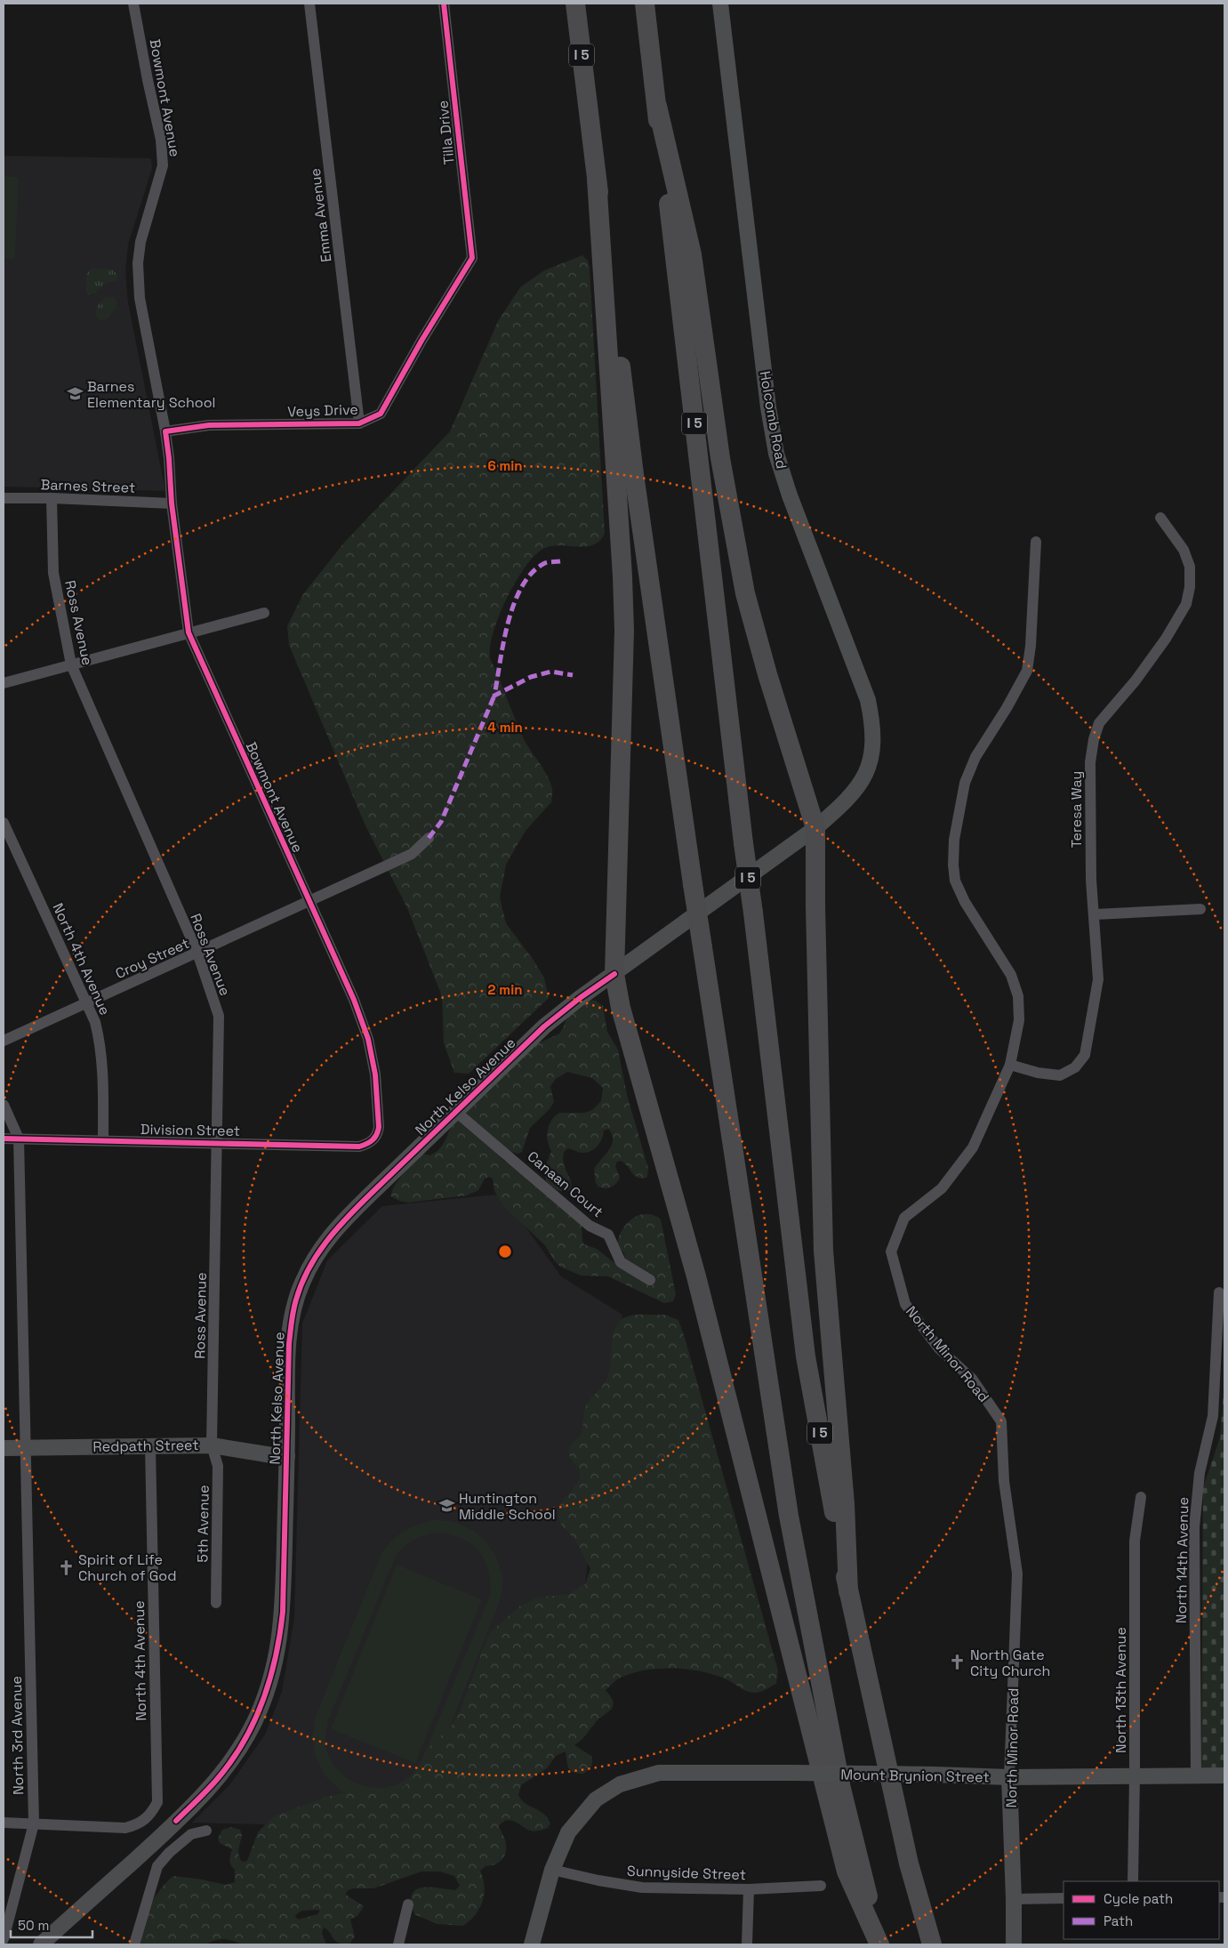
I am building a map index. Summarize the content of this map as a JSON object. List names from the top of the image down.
{
  "streets": {
    "highway": ["I 5"],
    "street": [
      "Bowmont Avenue",
      "Tilla Drive",
      "Emma Avenue",
      "Veys Drive",
      "Holcomb Road",
      "Barnes Street",
      "Ross Avenue",
      "Teresa Way",
      "Croy Street",
      "North 4th Avenue",
      "North Kelso Avenue",
      "Division Street",
      "Canaan Court",
      "North Minor Road",
      "Redpath Street",
      "5th Avenue",
      "North 14th Avenue",
      "North 13th Avenue",
      "North 3rd Avenue",
      "Mount Brynion Street",
      "Sunnyside Street"
    ]
  },
  "crossings": [
    ["Bowmont Avenue", "Veys Drive"],
    ["Bowmont Avenue", "Barnes Street"],
    ["Bowmont Avenue", "Croy Street"],
    ["Bowmont Avenue", "Division Street"],
    ["Tilla Drive", "Veys Drive"],
    ["Emma Avenue", "Veys Drive"],
    ["Holcomb Road", "North Kelso Avenue"],
    ["Barnes Street", "Ross Avenue"],
    ["Ross Avenue", "Croy Street"],
    ["Ross Avenue", "Division Street"],
    ["Ross Avenue", "Redpath Street"],
    ["Ross Avenue", "5th Avenue"],
    ["Teresa Way", "North Minor Road"],
    ["Croy Street", "North 4th Avenue"],
    ["North 4th Avenue", "Division Street"],
    ["North 4th Avenue", "Redpath Street"],
    ["North 4th Avenue", "North 3rd Avenue"],
    ["North Kelso Avenue", "Canaan Court"],
    ["North Kelso Avenue", "Redpath Street"],
    ["Division Street", "North 3rd Avenue"],
    ["North Minor Road", "Mount Brynion Street"],
    ["Redpath Street", "5th Avenue"],
    ["Redpath Street", "North 3rd Avenue"],
    ["North 14th Avenue", "Mount Brynion Street"],
    ["North 13th Avenue", "Mount Brynion Street"],
    ["Mount Brynion Street", "Sunnyside Street"]
  ],
  "places": {
    "school or university": ["Barnes Elementary School", "Huntington Middle School"],
    "church": ["Spirit of Life Church of God", "North Gate City Church"]
  },
  "legend": ["Cycle path", "Path"],
  "scale_bar": "50 m",
  "rings": ["6 min", "4 min", "2 min"]
}
